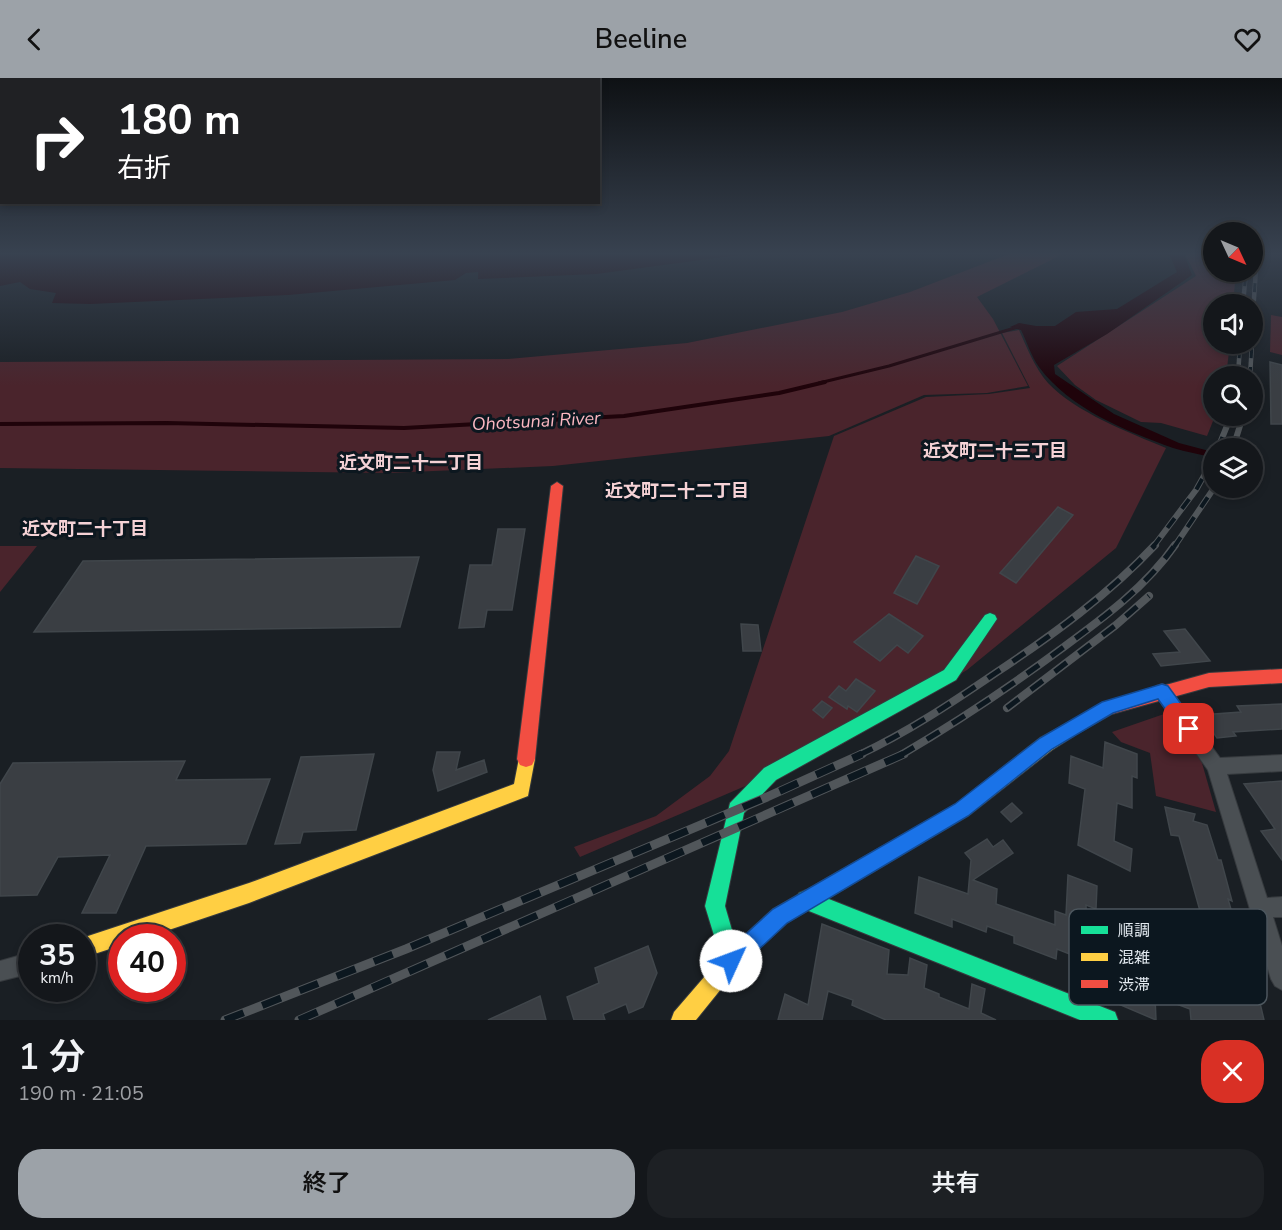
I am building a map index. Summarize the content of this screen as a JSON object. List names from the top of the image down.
{
  "districts": [
    "近文町二十三丁目",
    "近文町二十一丁目",
    "近文町二十二丁目",
    "近文町二十丁目"
  ],
  "water": ["Ohotsunai River"],
  "legend": ["順調", "混雑", "渋滞"],
  "north": "bottom right",
  "page": {
    "header": "Beeline",
    "turn": ["180 m", "右折"],
    "speed": "35 km/h",
    "limit": "40",
    "heading": ["1 分", "190 m · 21:05"],
    "buttons": ["終了", "共有"]
  }
}
